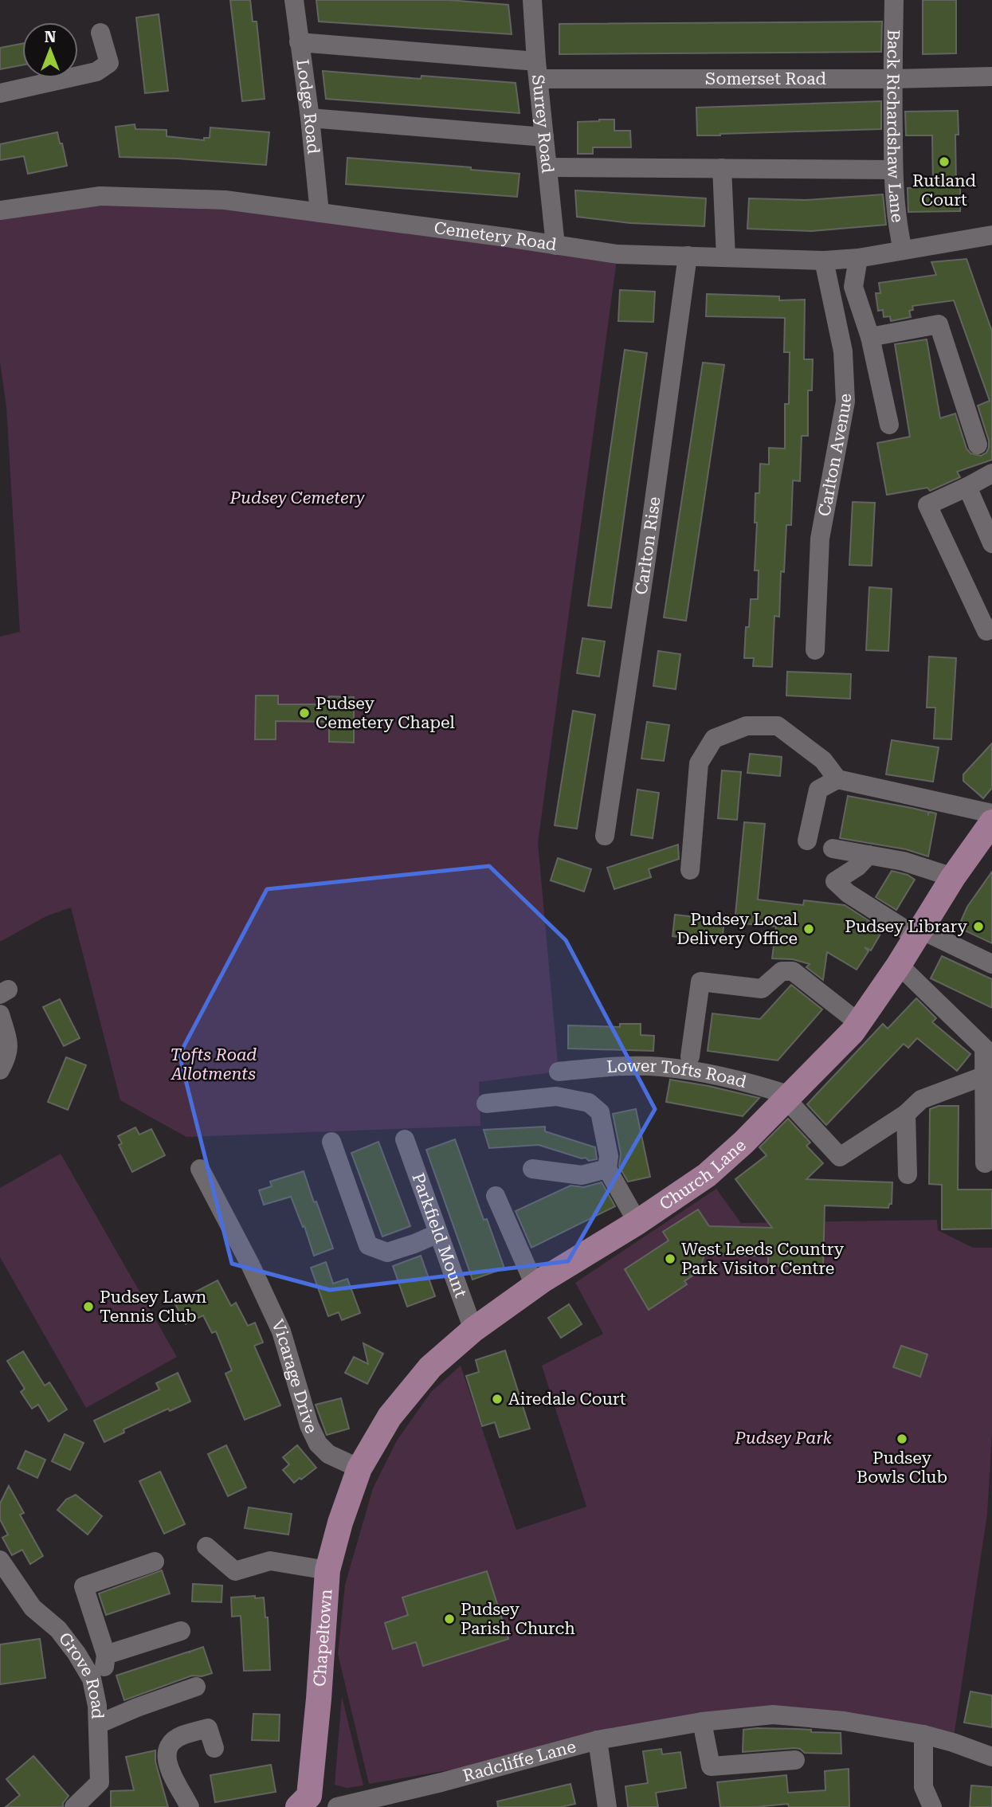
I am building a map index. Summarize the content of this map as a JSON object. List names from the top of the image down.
{
  "streets": {
    "main road": ["Church Lane", "Chapeltown"],
    "street": [
      "Somerset Road",
      "Lodge Road",
      "Surrey Road",
      "Back Richardshaw Lane",
      "Cemetery Road",
      "Carlton Avenue",
      "Carlton Rise",
      "Lower Tofts Road",
      "Parkfield Mount",
      "Vicarage Drive",
      "Grove Road",
      "Radcliffe Lane"
    ]
  },
  "crossings": [
    ["Somerset Road", "Lodge Road"],
    ["Somerset Road", "Surrey Road"],
    ["Somerset Road", "Back Richardshaw Lane"],
    ["Lodge Road", "Cemetery Road"],
    ["Surrey Road", "Cemetery Road"],
    ["Back Richardshaw Lane", "Cemetery Road"],
    ["Cemetery Road", "Carlton Avenue"],
    ["Cemetery Road", "Carlton Rise"],
    ["Lower Tofts Road", "Church Lane"],
    ["Church Lane", "Parkfield Mount"],
    ["Church Lane", "Vicarage Drive"],
    ["Church Lane", "Chapeltown"],
    ["Vicarage Drive", "Chapeltown"],
    ["Chapeltown", "Radcliffe Lane"]
  ],
  "parks": ["Pudsey Cemetery", "Tofts Road Allotments", "Pudsey Park"],
  "places": [
    "Rutland Court",
    "Pudsey Cemetery Chapel",
    "Pudsey Library",
    "Pudsey Local Delivery Office",
    "West Leeds Country Park Visitor Centre",
    "Pudsey Lawn Tennis Club",
    "Airedale Court",
    "Pudsey Bowls Club",
    "Pudsey Parish Church"
  ],
  "north": "top"
}
